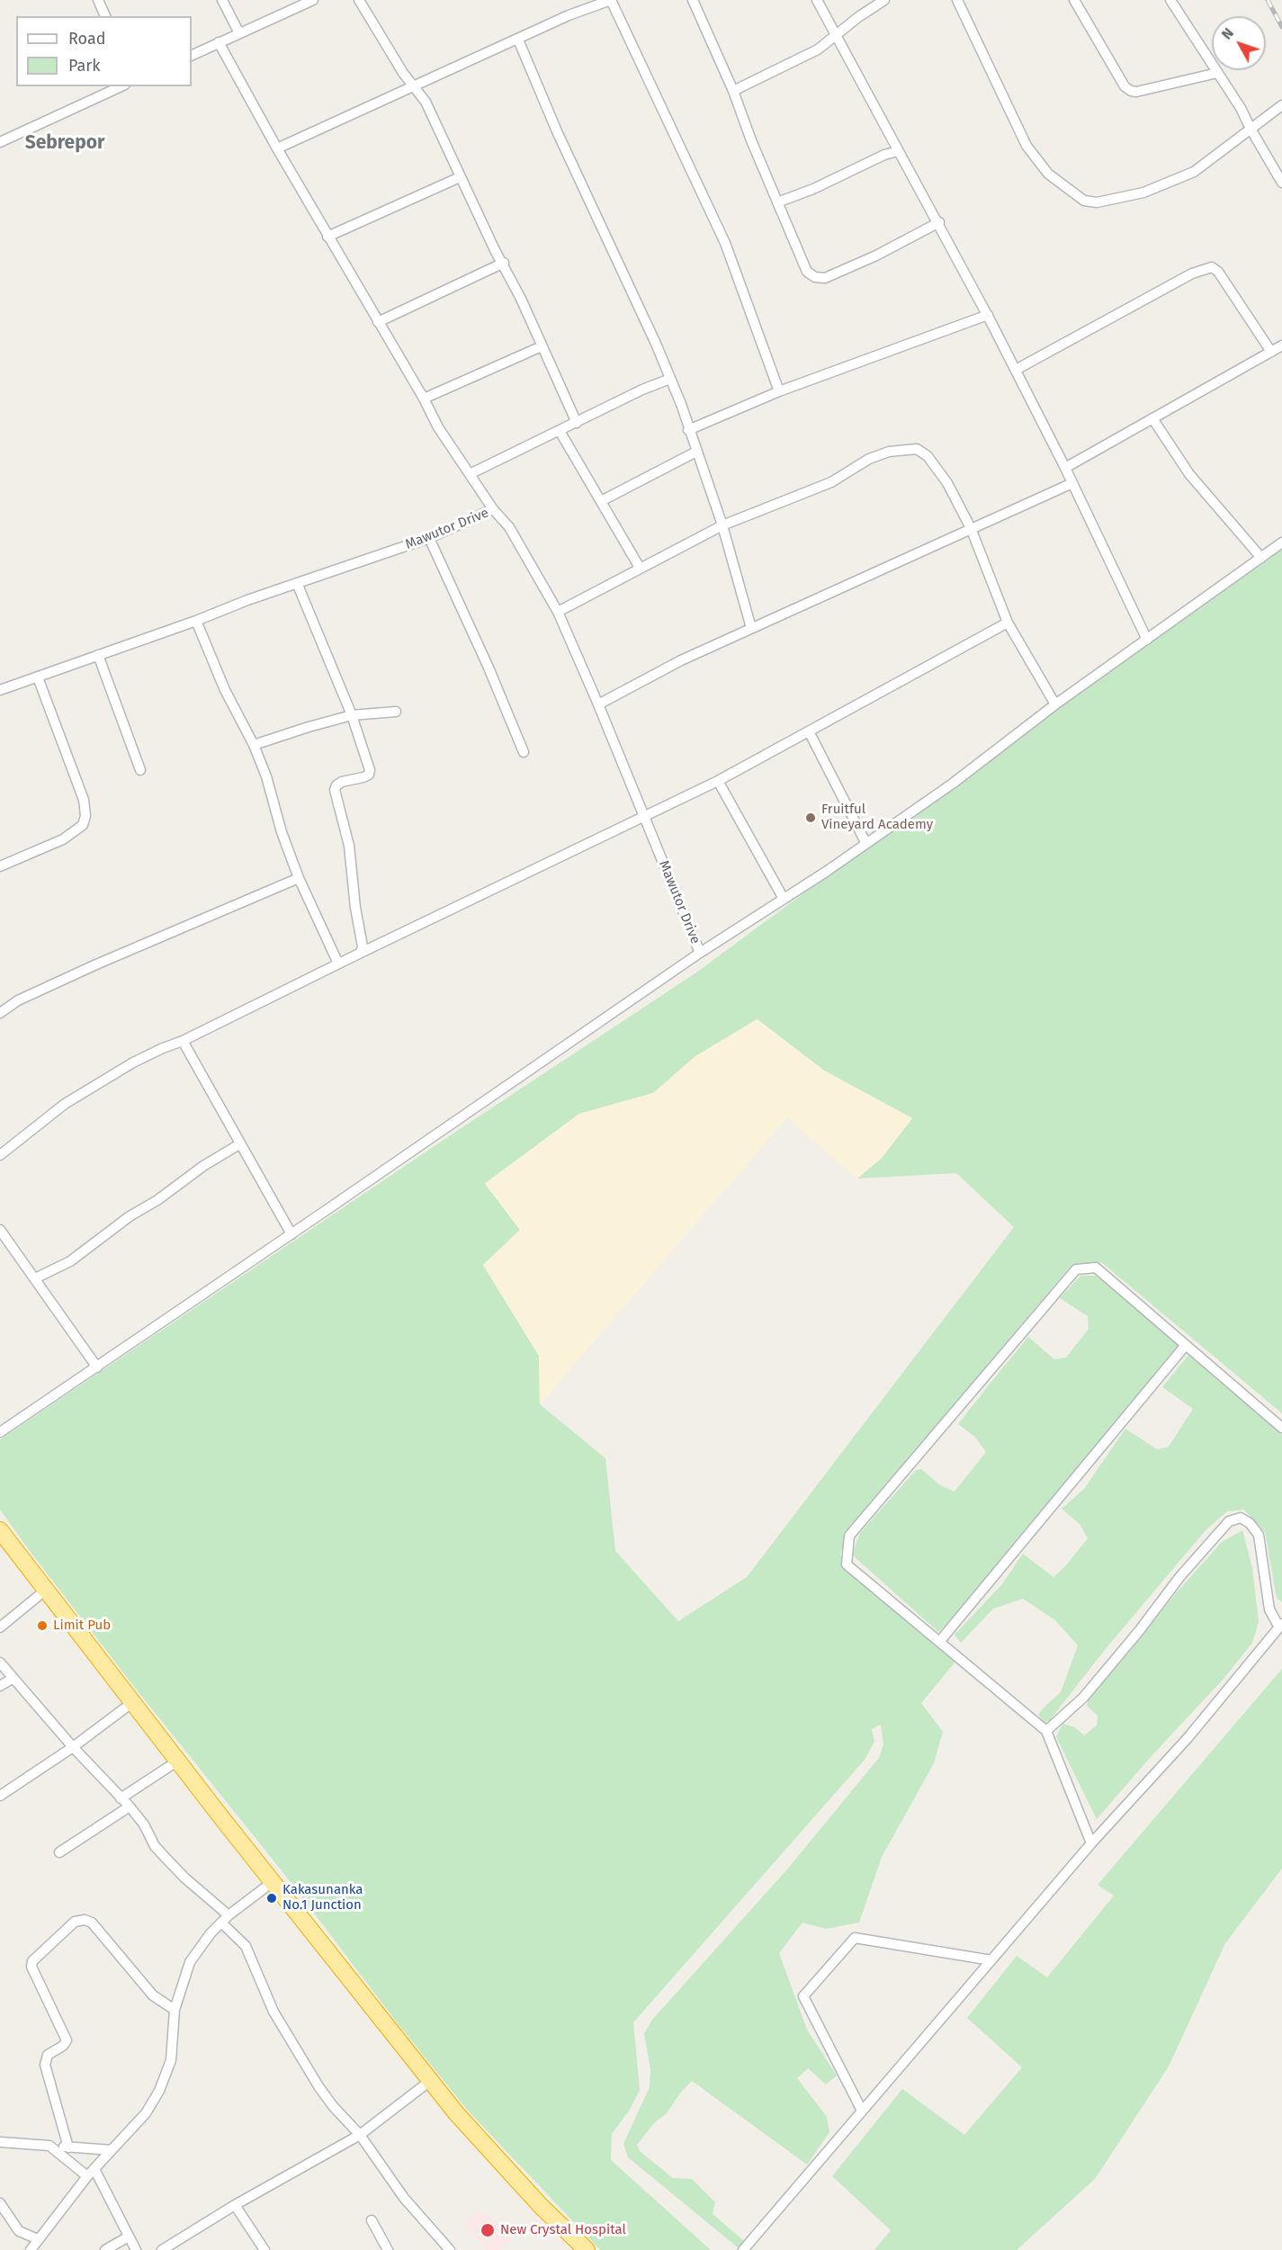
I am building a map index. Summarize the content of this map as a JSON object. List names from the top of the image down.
{
  "streets": {
    "street": ["Mawutor Drive"]
  },
  "districts": ["Sebrepor"],
  "places": [
    "Fruitful Vineyard Academy",
    "Limit Pub",
    "Kakasunanka No.1 Junction",
    "New Crystal Hospital"
  ],
  "legend": ["Road", "Park"],
  "north": "top left"
}
